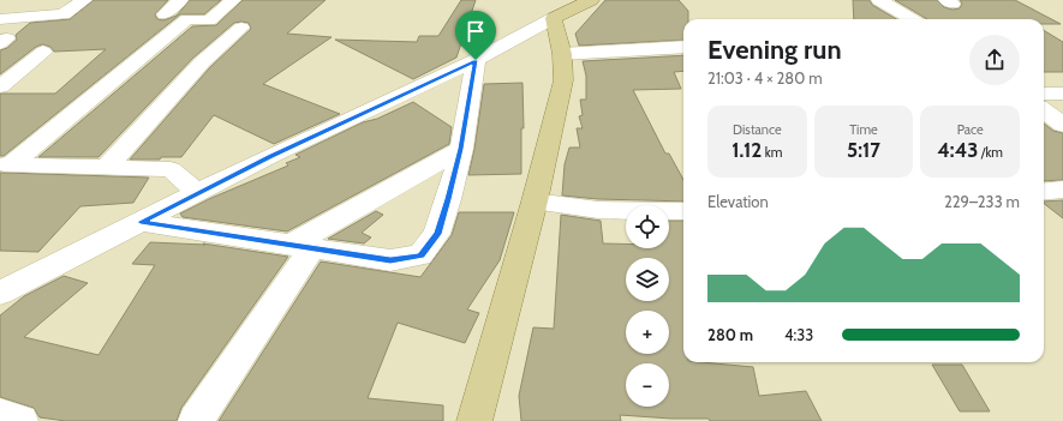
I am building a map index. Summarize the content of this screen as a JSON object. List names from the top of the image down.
{
  "page": {
    "heading": ["Evening run", "21:03 · 4 × 280 m"],
    "stats": [
      ["Distance", "1.12 km"],
      ["Time", "5:17"],
      ["Pace", "4:43 /km"]
    ],
    "chart": ["Elevation", "229–233 m"],
    "map_buttons": ["+", "−"],
    "list": [
      {
        "name": "280 m",
        "note": "4:33"
      }
    ]
  }
}
